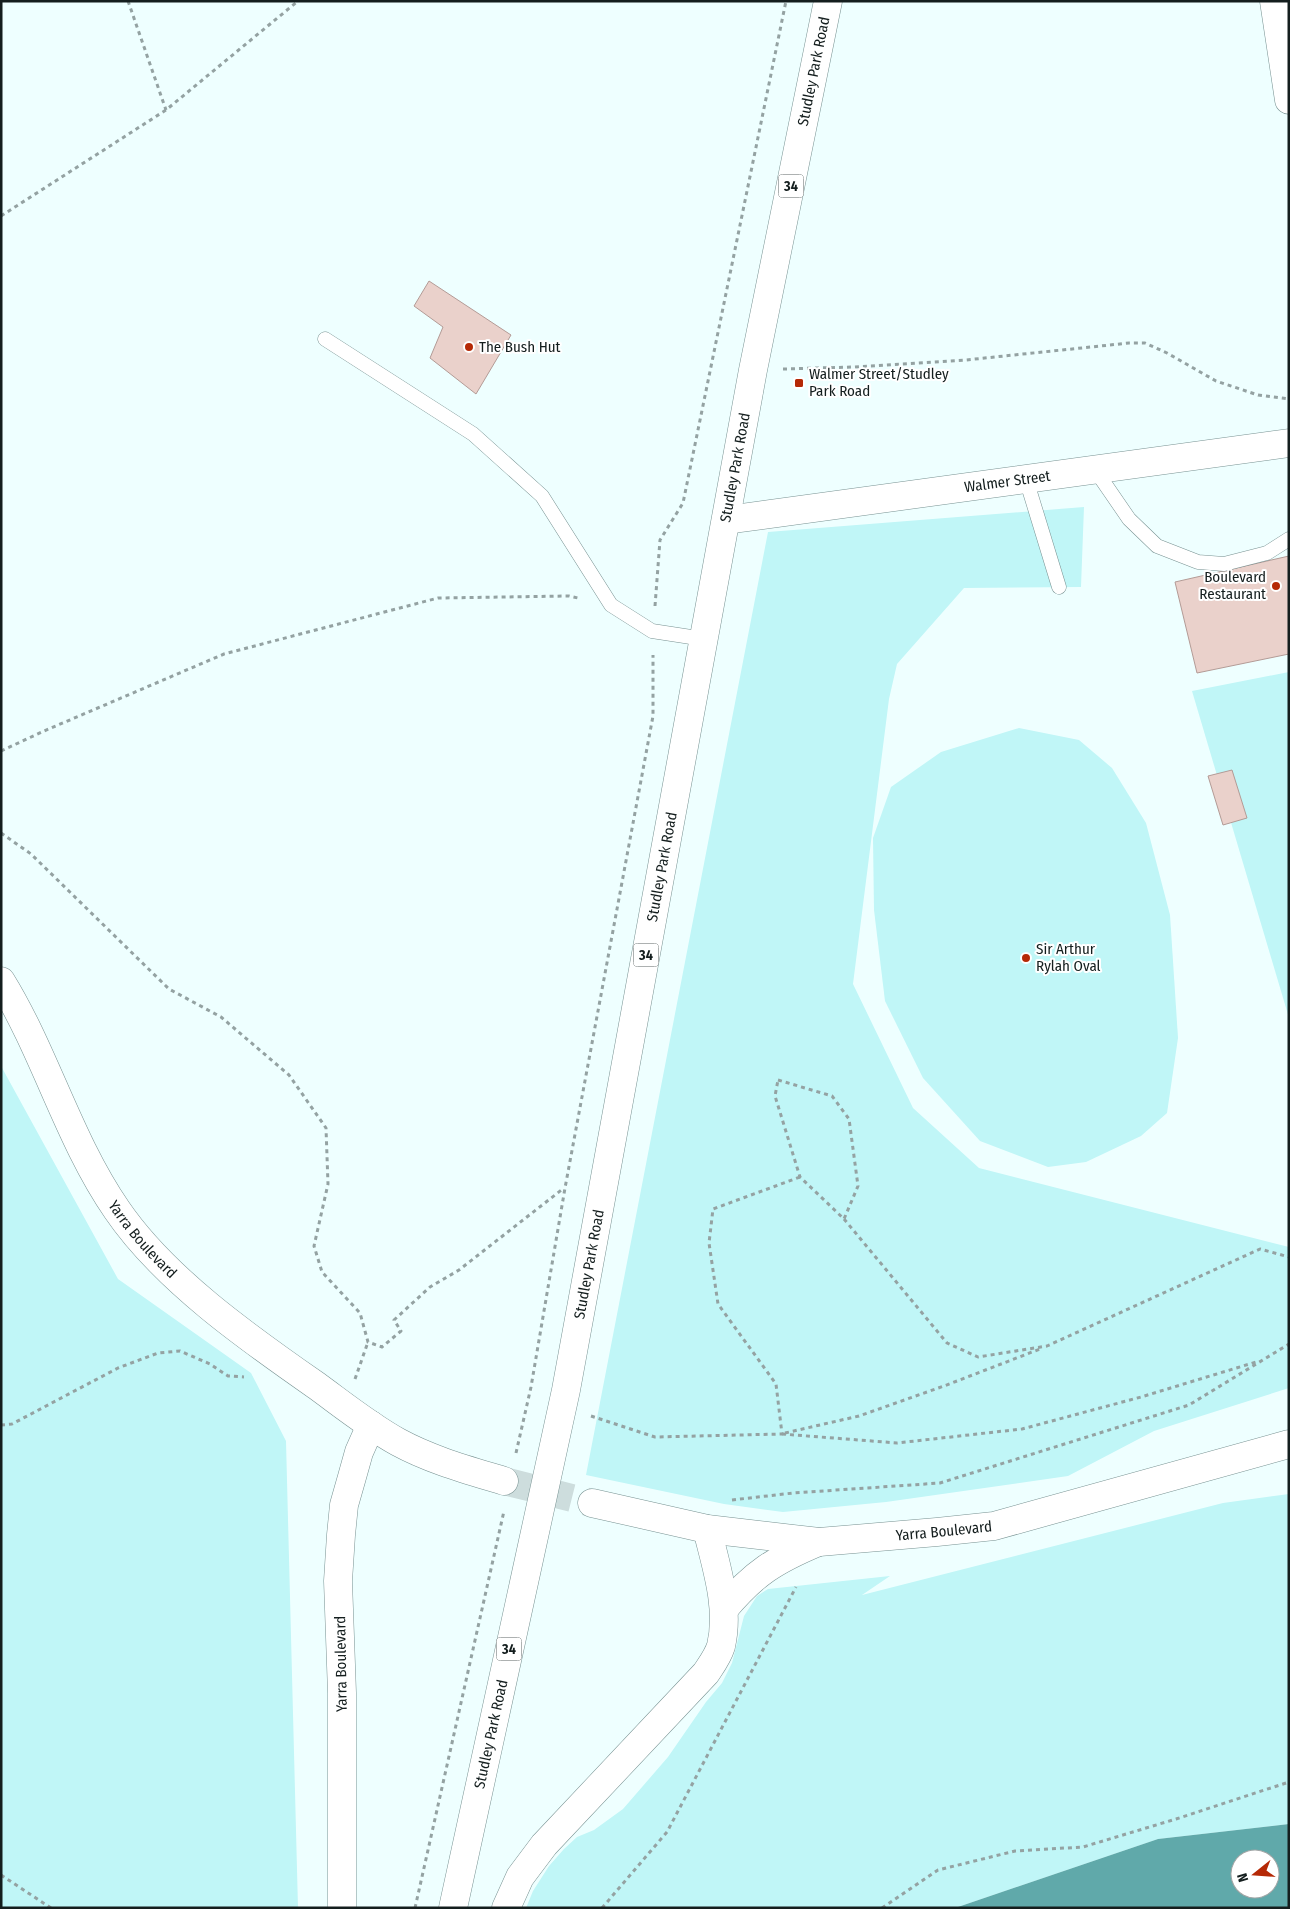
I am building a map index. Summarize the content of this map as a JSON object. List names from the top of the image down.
{
  "streets": {
    "main road": [
      "Studley Park Road",
      "34",
      "Walmer Street",
      "Yarra Boulevard"
    ]
  },
  "crossings": [
    ["Studley Park Road", "Walmer Street"]
  ],
  "places": {
    "other": ["The Bush Hut", "Boulevard Restaurant", "Sir Arthur Rylah Oval"],
    "transit": ["Walmer Street/Studley Park Road"]
  },
  "north": "left"
}
